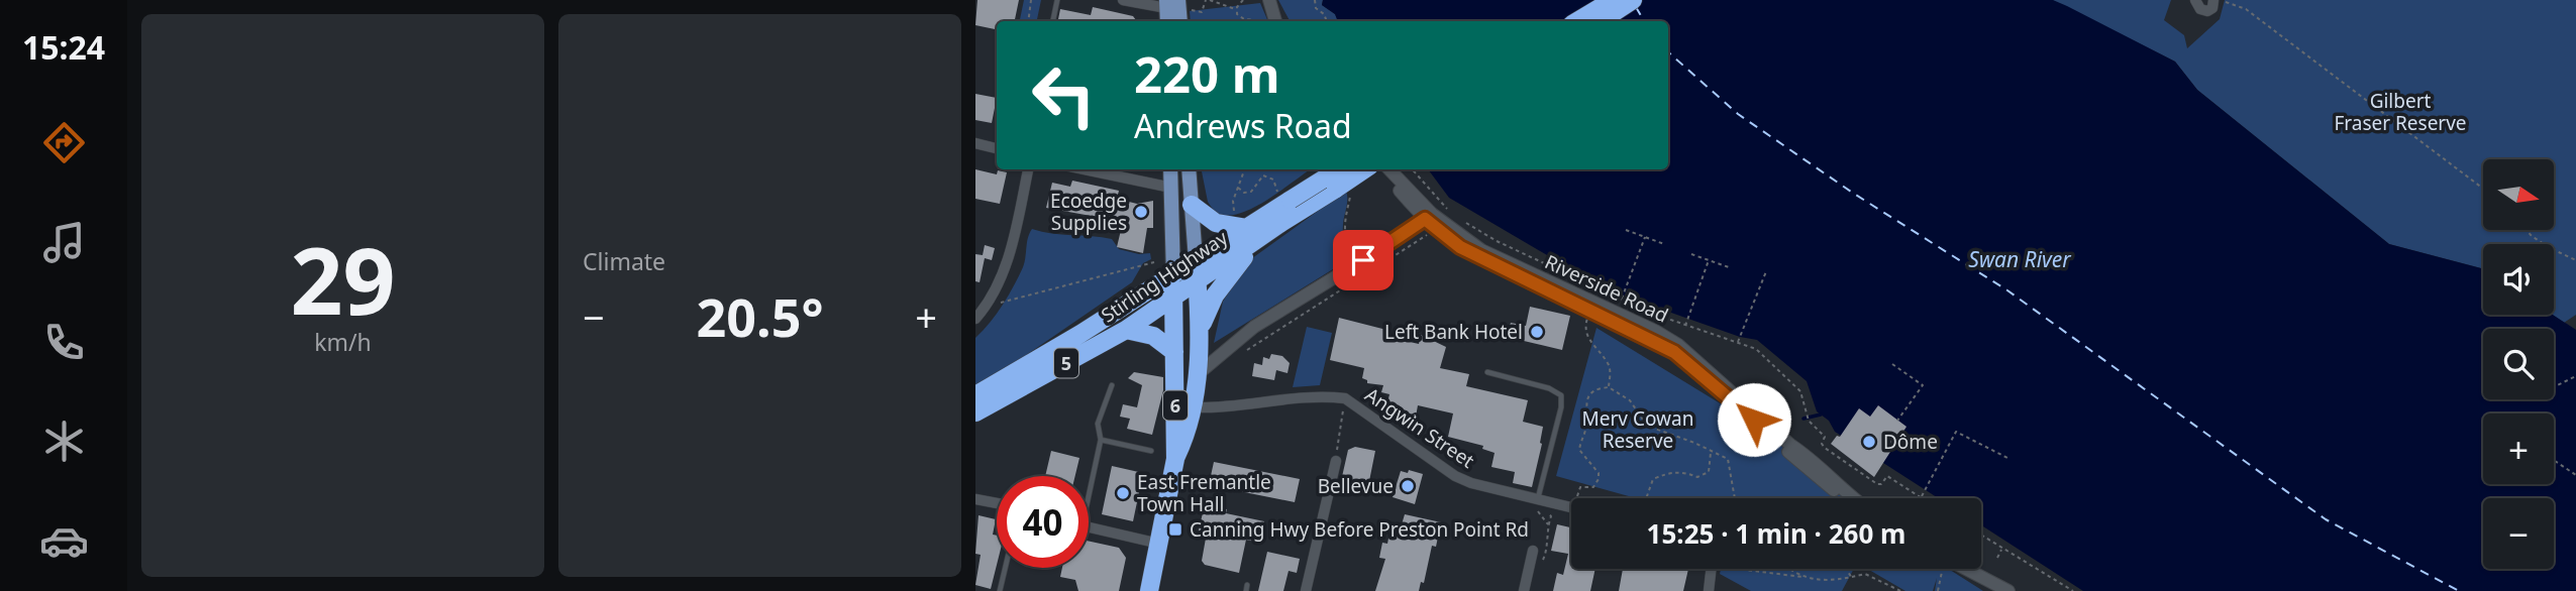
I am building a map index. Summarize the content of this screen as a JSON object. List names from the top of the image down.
{
  "streets": {
    "highway": ["Stirling Highway", "5", "6"],
    "street": ["Riverside Road", "Angwin Street"]
  },
  "crossings": [
    ["Stirling Highway", "6"],
    ["6", "Angwin Street"]
  ],
  "water": ["Swan River"],
  "parks": ["Gilbert Fraser Reserve", "Merv Cowan Reserve"],
  "places": {
    "other": [
      "Ecoedge Supplies",
      "Left Bank Hotel",
      "Dôme",
      "Bellevue",
      "East Fremantle Town Hall"
    ],
    "transit": ["Canning Hwy Before Preston Point Rd"]
  },
  "north": "right",
  "page": {
    "tabs": "15:24",
    "tile": [
      ["29", "km/h"],
      "Climate"
    ],
    "turn": ["220 m", "Andrews Road"],
    "map_buttons": ["+", "−"],
    "heat": ["−", "20.5°", "+"],
    "limit": "40",
    "trip": "15:25 · 1 min · 260 m"
  }
}
